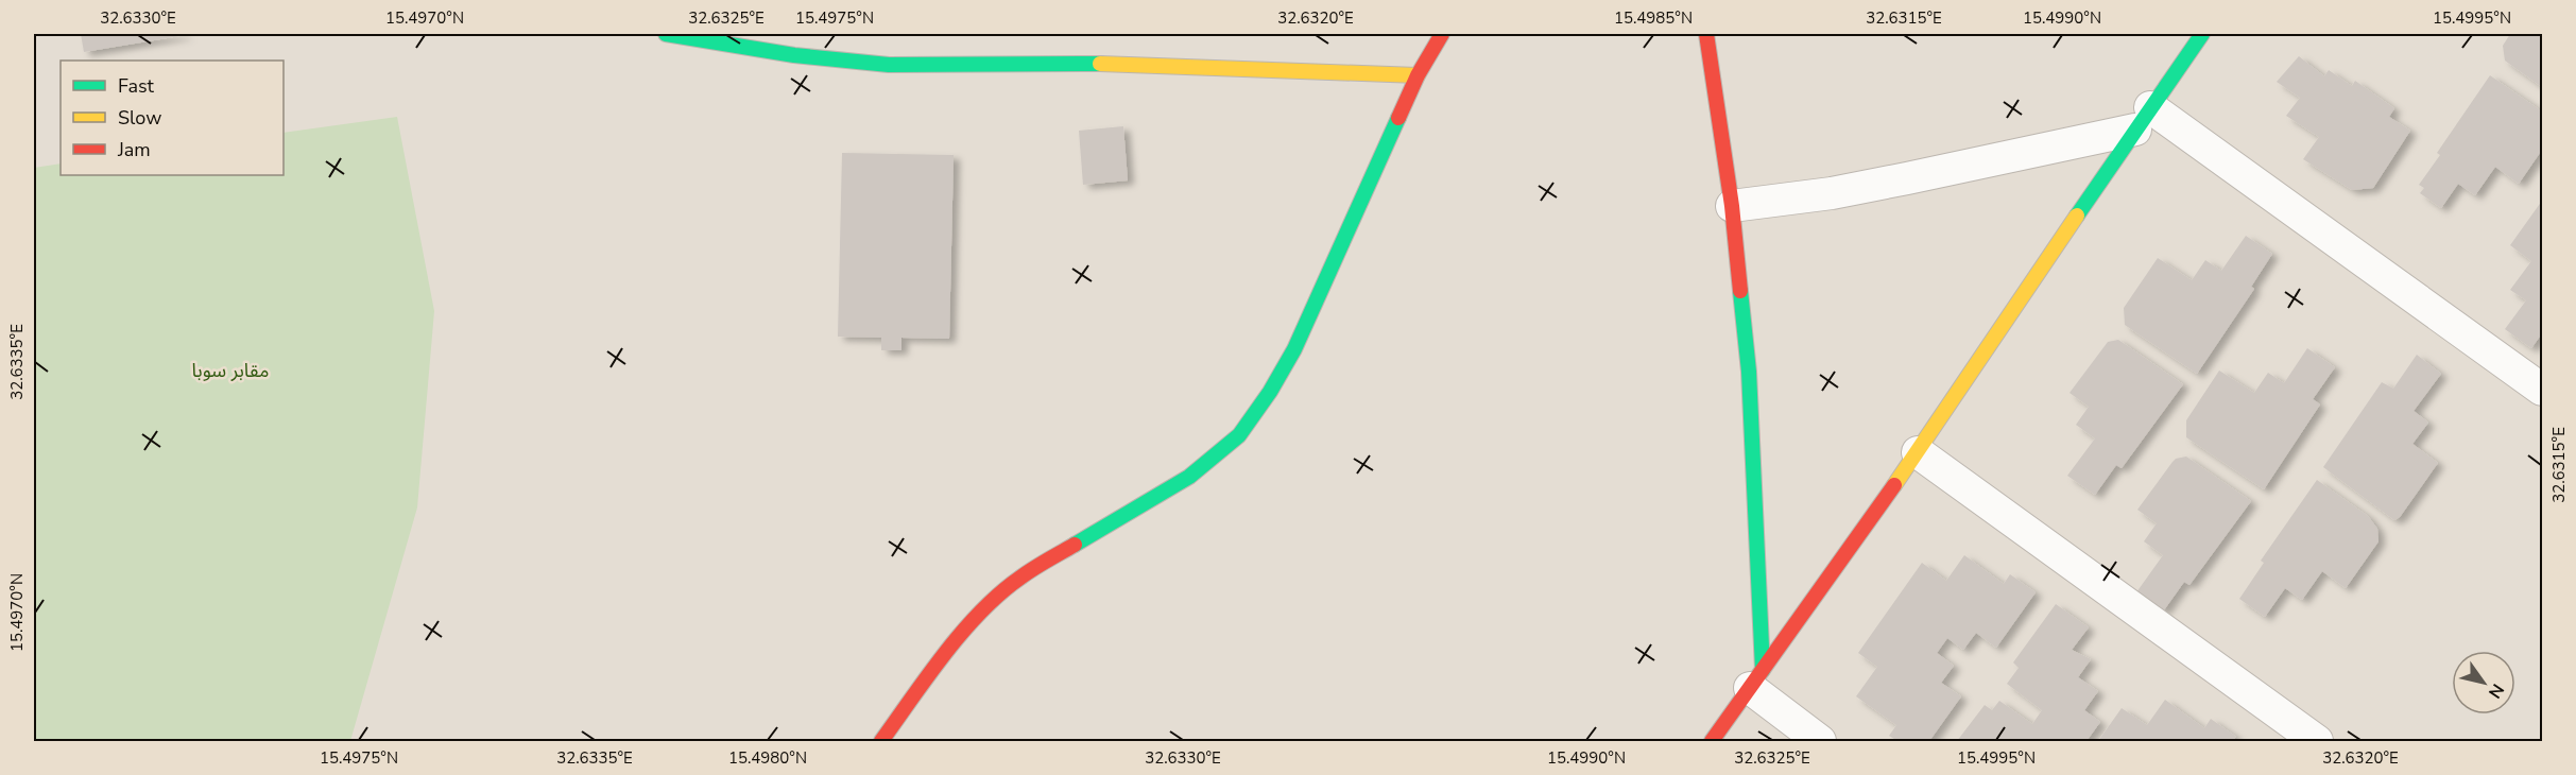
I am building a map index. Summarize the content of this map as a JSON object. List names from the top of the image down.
{
  "parks": ["مقابر سوبا"],
  "legend": ["Fast", "Slow", "Jam"],
  "north": "bottom right",
  "coordinates": [
    "32.6330°E",
    "15.4970°N",
    "32.6325°E",
    "15.4975°N",
    "32.6320°E",
    "15.4985°N",
    "32.6315°E",
    "15.4990°N",
    "15.4995°N",
    "32.6335°E",
    "15.4980°N"
  ]
}
